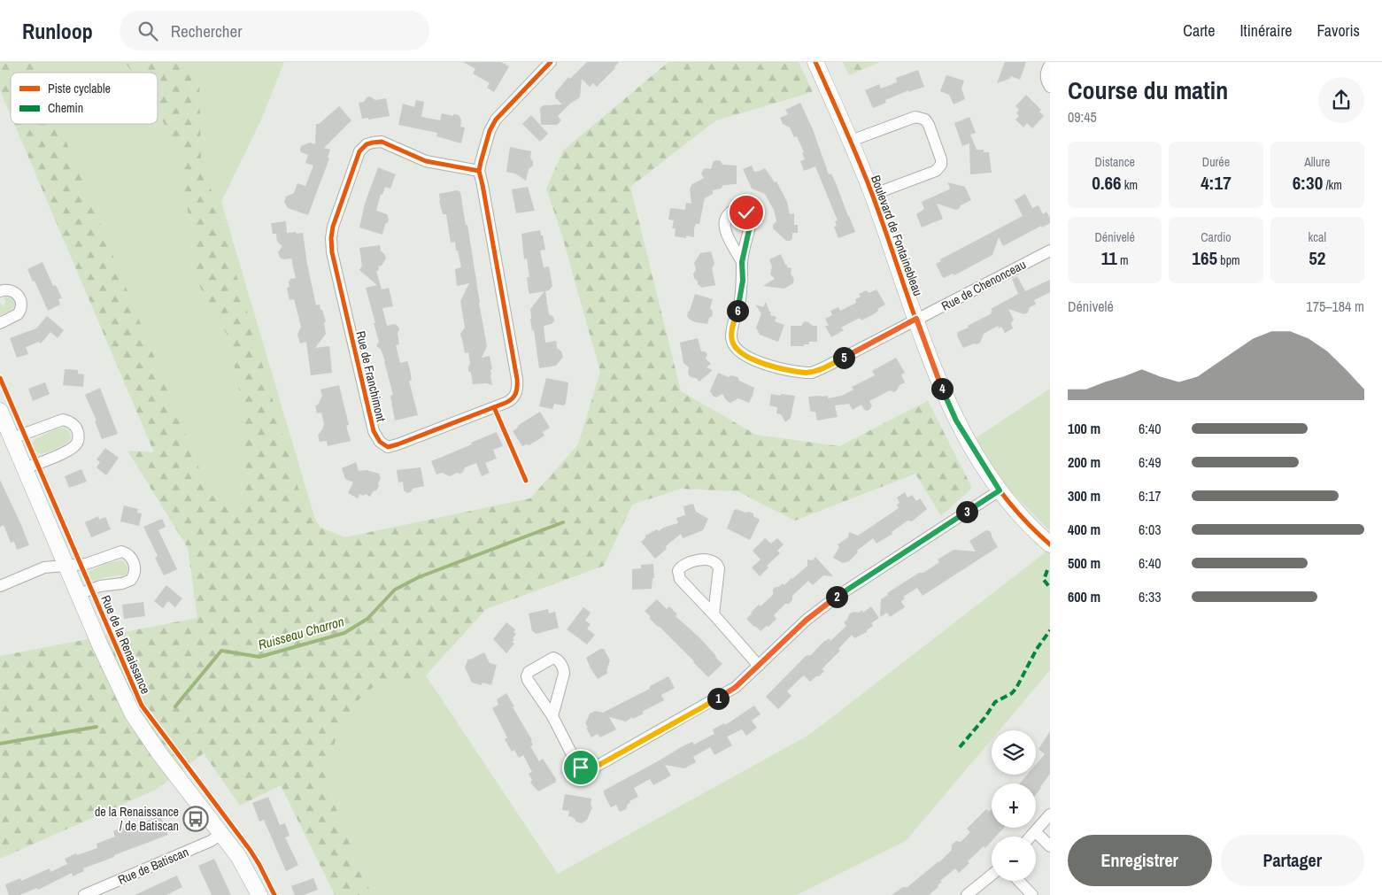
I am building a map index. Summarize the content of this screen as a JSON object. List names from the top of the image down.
{
  "streets": {
    "street": [
      "Boulevard de Fontainebleau",
      "Rue de Chenonceau",
      "Rue de Franchimont",
      "Rue de la Renaissance",
      "Rue de Batiscan"
    ]
  },
  "crossings": [
    ["Boulevard de Fontainebleau", "Rue de Chenonceau"],
    ["Rue de la Renaissance", "Rue de Batiscan"]
  ],
  "water": ["Ruisseau Charron"],
  "places": {
    "bus stop": ["de la Renaissance / de Batiscan"]
  },
  "legend": ["Piste cyclable", "Chemin"],
  "page": {
    "header": "Runloop",
    "search": "Rechercher",
    "nav": ["Carte", "Itinéraire", "Favoris"],
    "heading": ["Course du matin", "09:45"],
    "stats": [
      ["Distance", "0.66 km"],
      ["Durée", "4:17"],
      ["Allure", "6:30 /km"],
      ["Dénivelé", "11 m"],
      ["Cardio", "165 bpm"],
      ["kcal", "52"]
    ],
    "chart": ["Dénivelé", "175–184 m"],
    "pins": [
      "6",
      "5",
      "4",
      "3",
      "2",
      "1"
    ],
    "list": [
      {
        "name": "100 m",
        "note": "6:40"
      },
      {
        "name": "200 m",
        "note": "6:49"
      },
      {
        "name": "300 m",
        "note": "6:17"
      },
      {
        "name": "400 m",
        "note": "6:03"
      },
      {
        "name": "500 m",
        "note": "6:40"
      },
      {
        "name": "600 m",
        "note": "6:33"
      }
    ],
    "map_buttons": ["+", "−"],
    "buttons": ["Enregistrer", "Partager"]
  }
}
